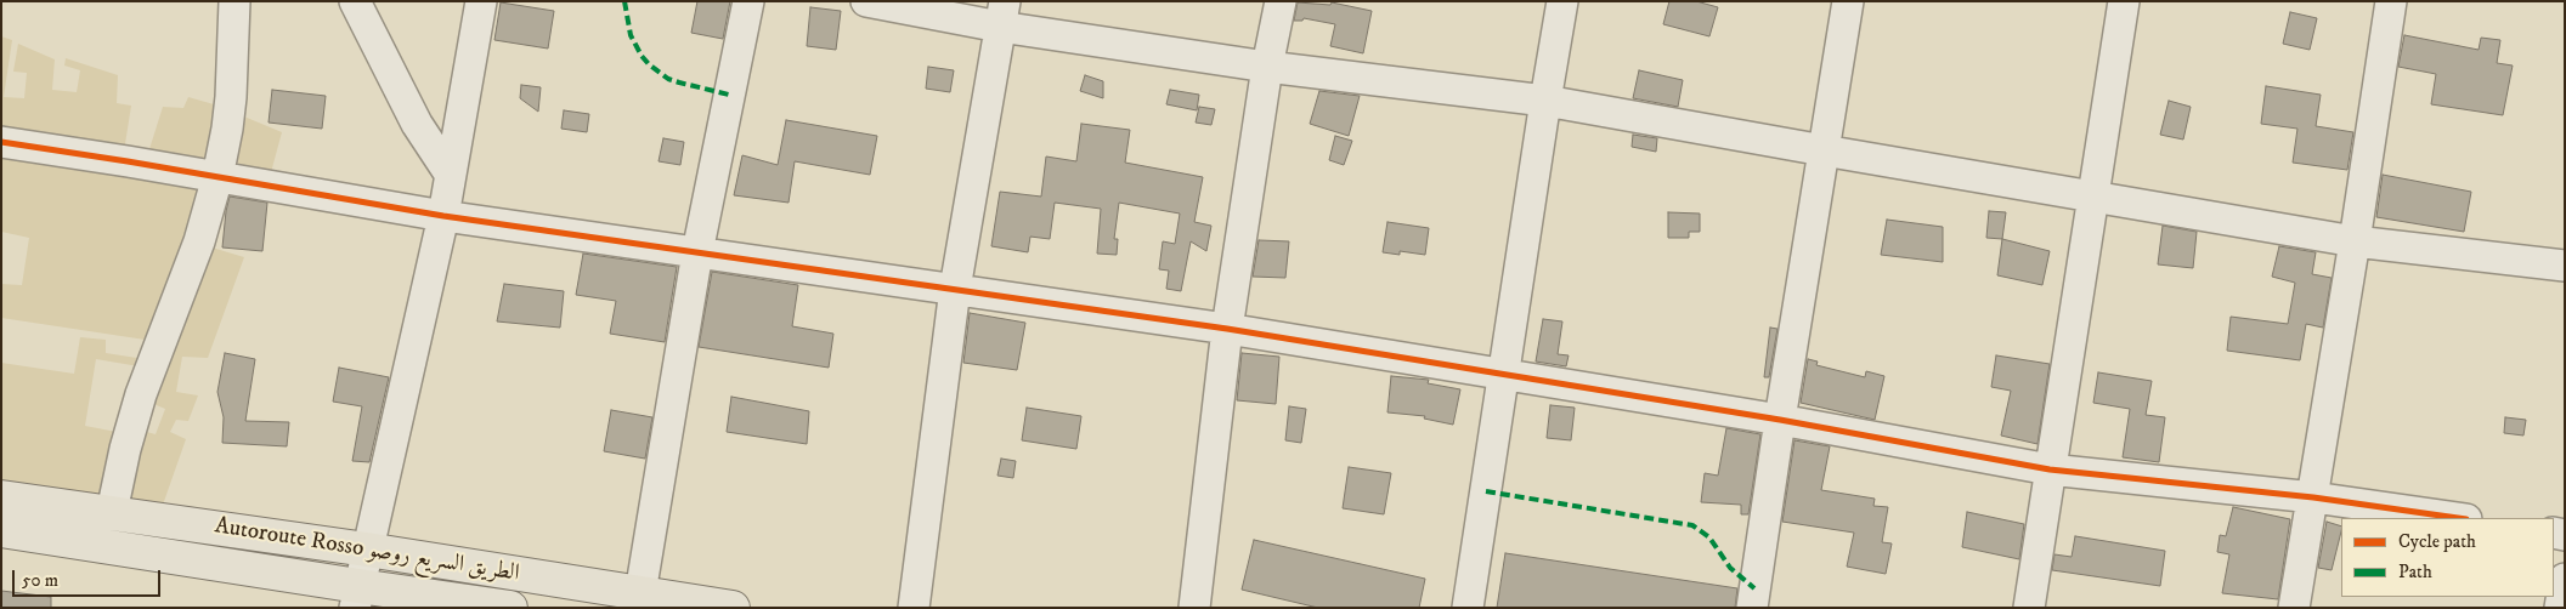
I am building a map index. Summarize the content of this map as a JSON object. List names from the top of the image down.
{
  "streets": {
    "highway": ["Autoroute Rosso الطريق السريع روصو"]
  },
  "legend": ["Cycle path", "Path"],
  "scale_bar": "50 m"
}
